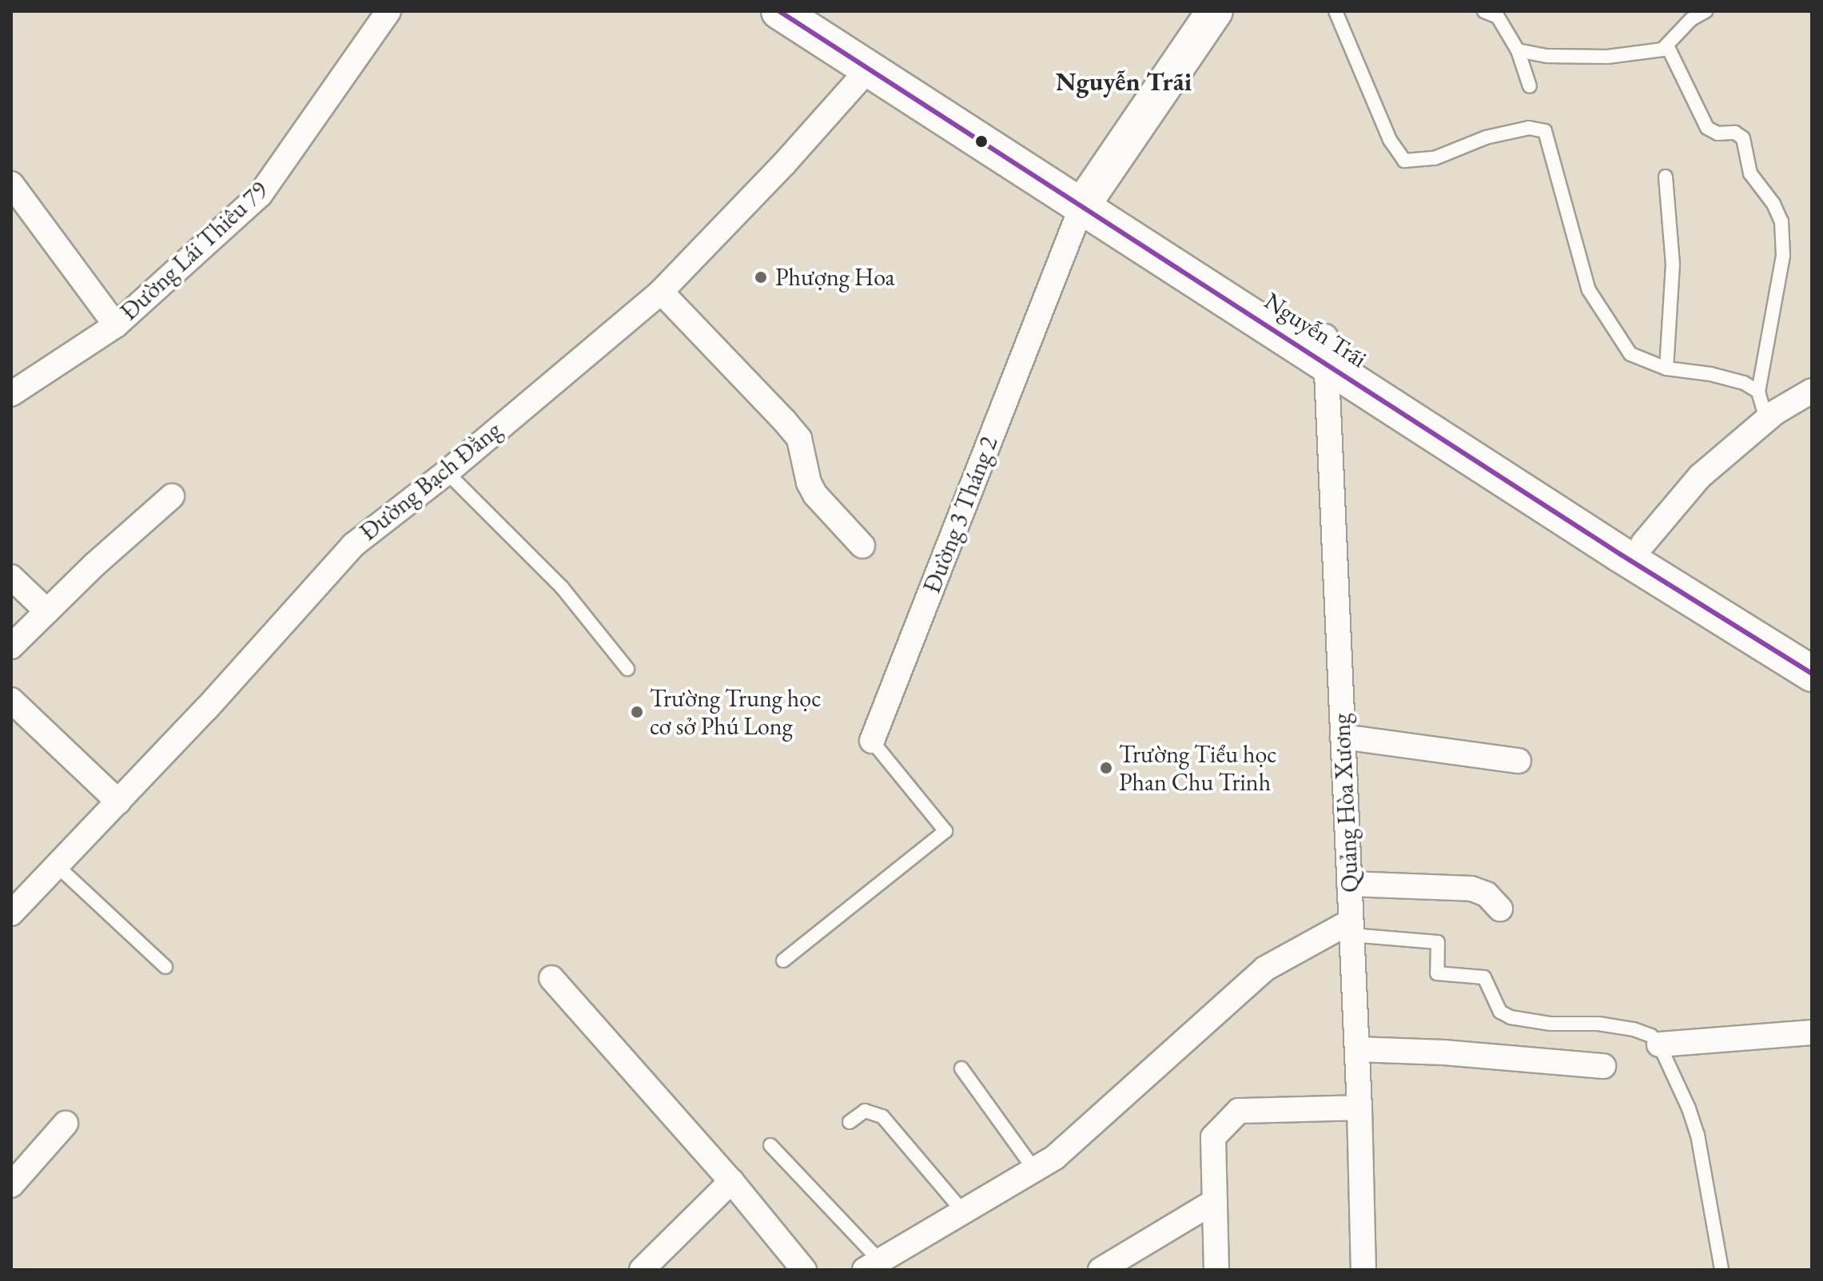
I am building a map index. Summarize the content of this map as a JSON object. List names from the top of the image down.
{
  "streets": {
    "main road": ["Nguyễn Trãi", "Đường 3 Tháng 2"],
    "street": ["Đường Lái Thiêu 79", "Đường Bạch Đằng", "Quảng Hòa Xương"]
  },
  "crossings": [
    ["Nguyễn Trãi", "Đường Bạch Đằng"],
    ["Nguyễn Trãi", "Đường 3 Tháng 2"],
    ["Nguyễn Trãi", "Quảng Hòa Xương"]
  ],
  "districts": ["Nguyễn Trãi"],
  "places": ["Phượng Hoa", "Trường Trung học cơ sở Phú Long", "Trường Tiểu học Phan Chu Trinh"]
}
